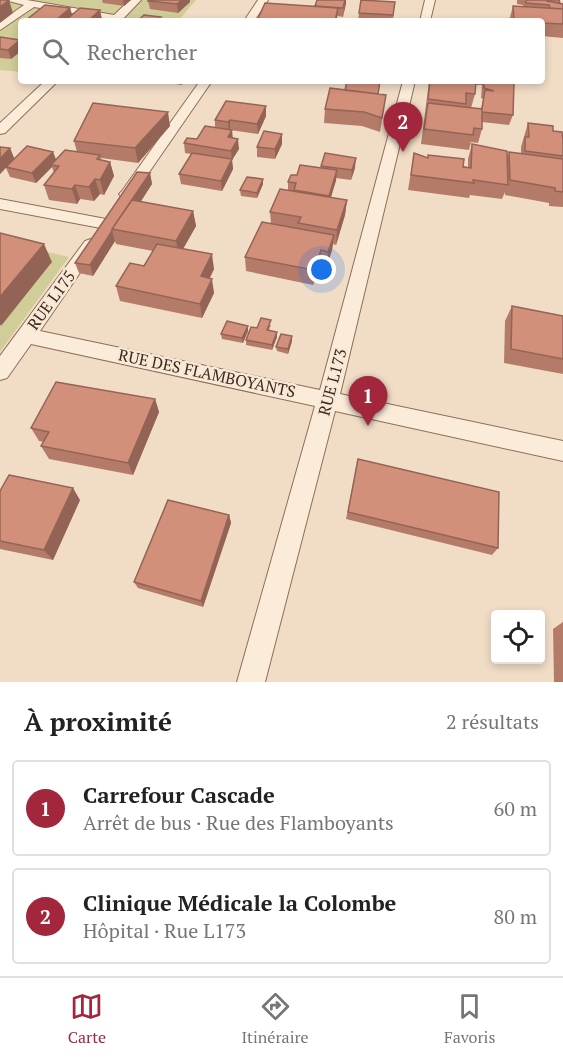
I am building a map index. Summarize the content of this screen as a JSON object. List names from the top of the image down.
{
  "streets": {
    "street": ["RUE L175", "RUE DES FLAMBOYANTS", "RUE L173"]
  },
  "crossings": [
    ["RUE L175", "RUE DES FLAMBOYANTS"],
    ["RUE DES FLAMBOYANTS", "RUE L173"]
  ],
  "page": {
    "search": "Rechercher",
    "pins": ["2", "1"],
    "heading": ["À proximité", "2 résultats"],
    "list": [
      {
        "mark": "1",
        "name": "Carrefour Cascade",
        "note": "Arrêt de bus · Rue des Flamboyants",
        "value": "60 m"
      },
      {
        "mark": "2",
        "name": "Clinique Médicale la Colombe",
        "note": "Hôpital · Rue L173",
        "value": "80 m"
      }
    ],
    "nav": ["Carte", "Itinéraire", "Favoris"]
  }
}
